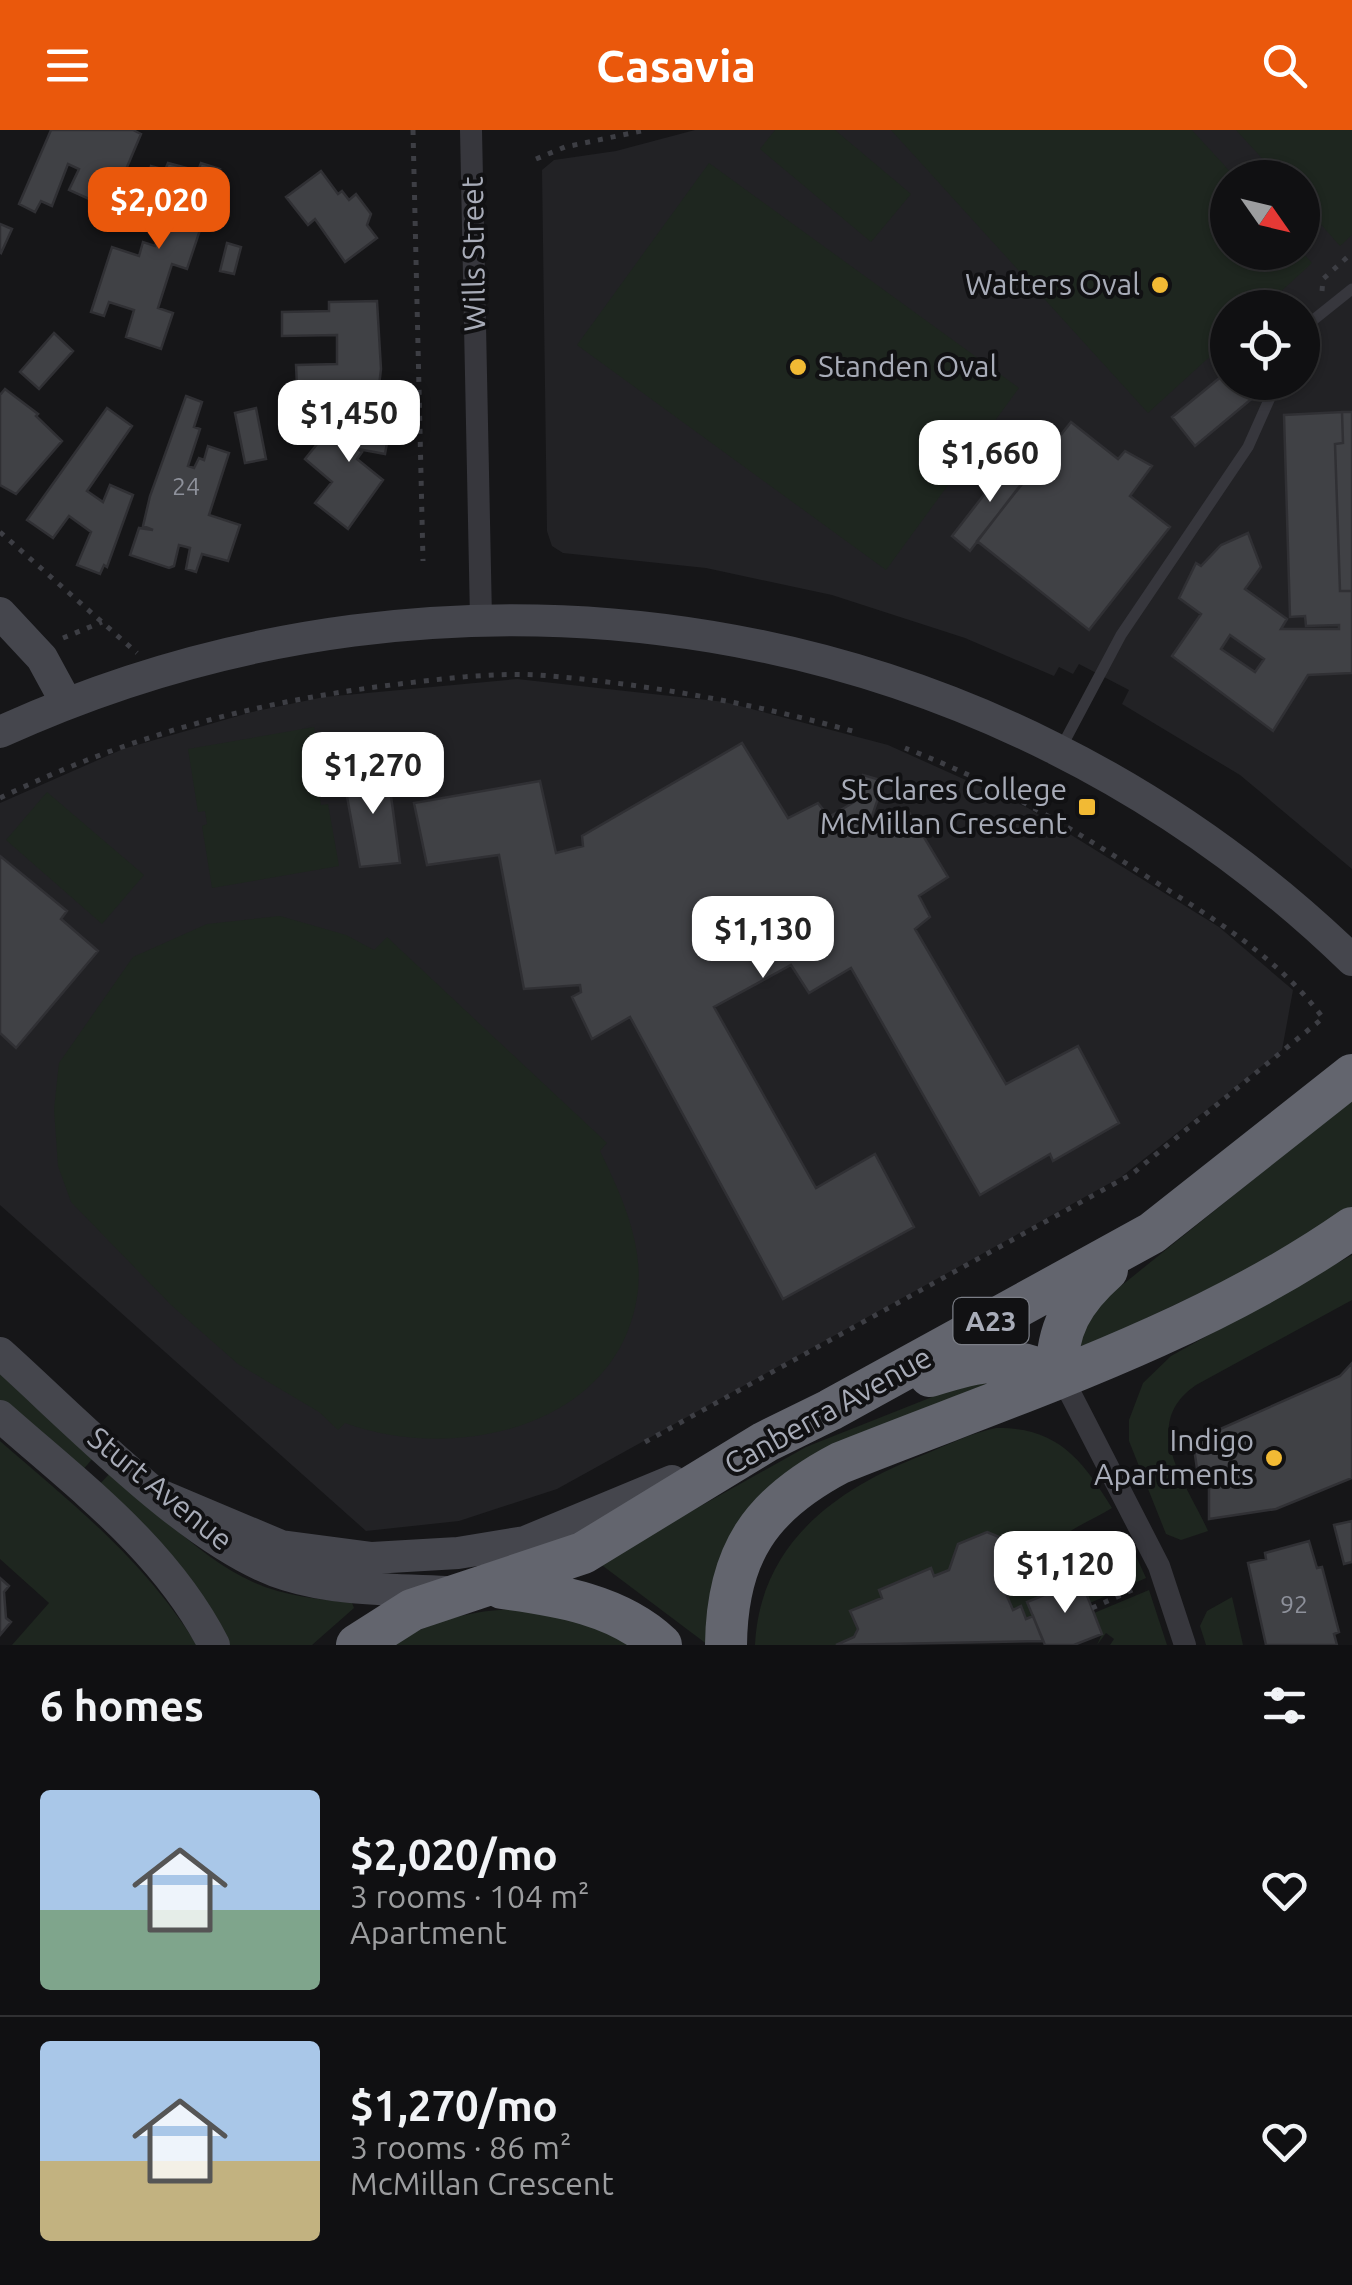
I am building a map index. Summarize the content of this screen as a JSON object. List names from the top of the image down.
{
  "streets": {
    "highway": ["A23", "Canberra Avenue"],
    "street": ["Wills Street", "Sturt Avenue"]
  },
  "crossings": [
    ["Canberra Avenue", "Sturt Avenue"]
  ],
  "places": {
    "other": ["Watters Oval", "Standen Oval", "Indigo Apartments"],
    "transit": ["St Clares College McMillan Crescent"]
  },
  "house_numbers": ["24", "92"],
  "north": "bottom right",
  "page": {
    "header": "Casavia",
    "price": [
      "$2,020",
      "$1,450",
      "$1,660",
      "$1,270",
      "$1,130",
      "$1,120"
    ],
    "heading": "6 homes",
    "list": [
      {
        "name": "$2,020/mo",
        "note": "3 rooms · 104 m² · Apartment"
      },
      {
        "name": "$1,270/mo",
        "note": "3 rooms · 86 m² · McMillan Crescent"
      }
    ]
  }
}
